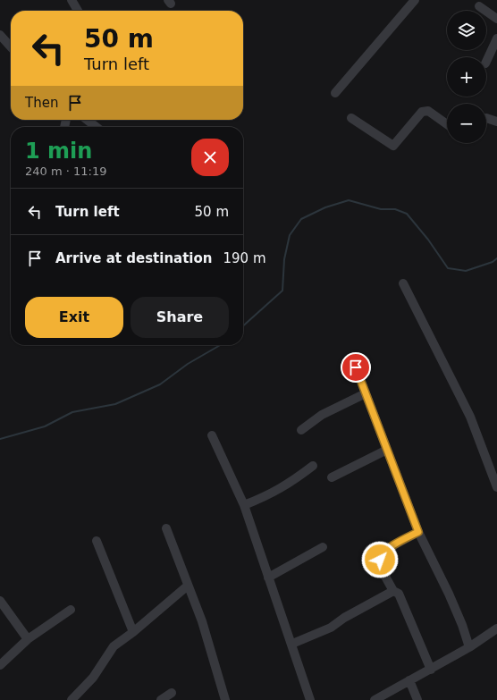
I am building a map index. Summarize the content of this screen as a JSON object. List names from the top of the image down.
{
  "page": {
    "map_buttons": ["+", "−"],
    "turn": ["50 m", "Turn left"],
    "then": "Then",
    "heading": ["1 min", "240 m · 11:19"],
    "list": [
      {
        "name": "Turn left",
        "value": "50 m"
      },
      {
        "name": "Arrive at destination",
        "value": "190 m"
      }
    ],
    "buttons": ["Exit", "Share"]
  }
}
